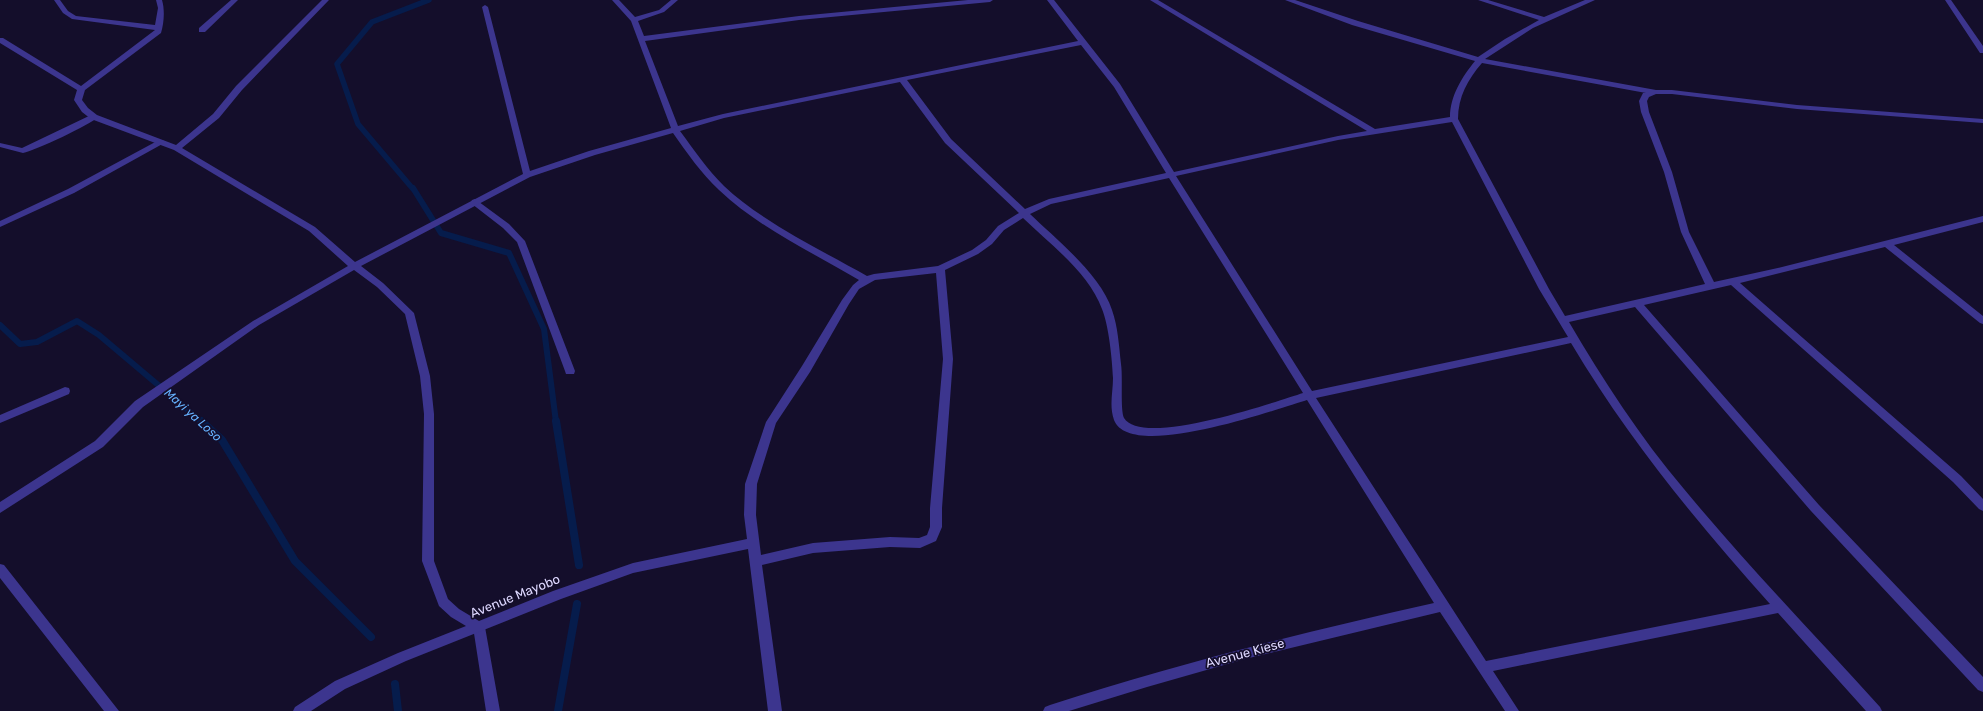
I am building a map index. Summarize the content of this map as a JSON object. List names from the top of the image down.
{
  "streets": {
    "street": ["Avenue Mayobo", "Avenue Kiese"]
  },
  "water": ["Mayi ya Loso"]
}
